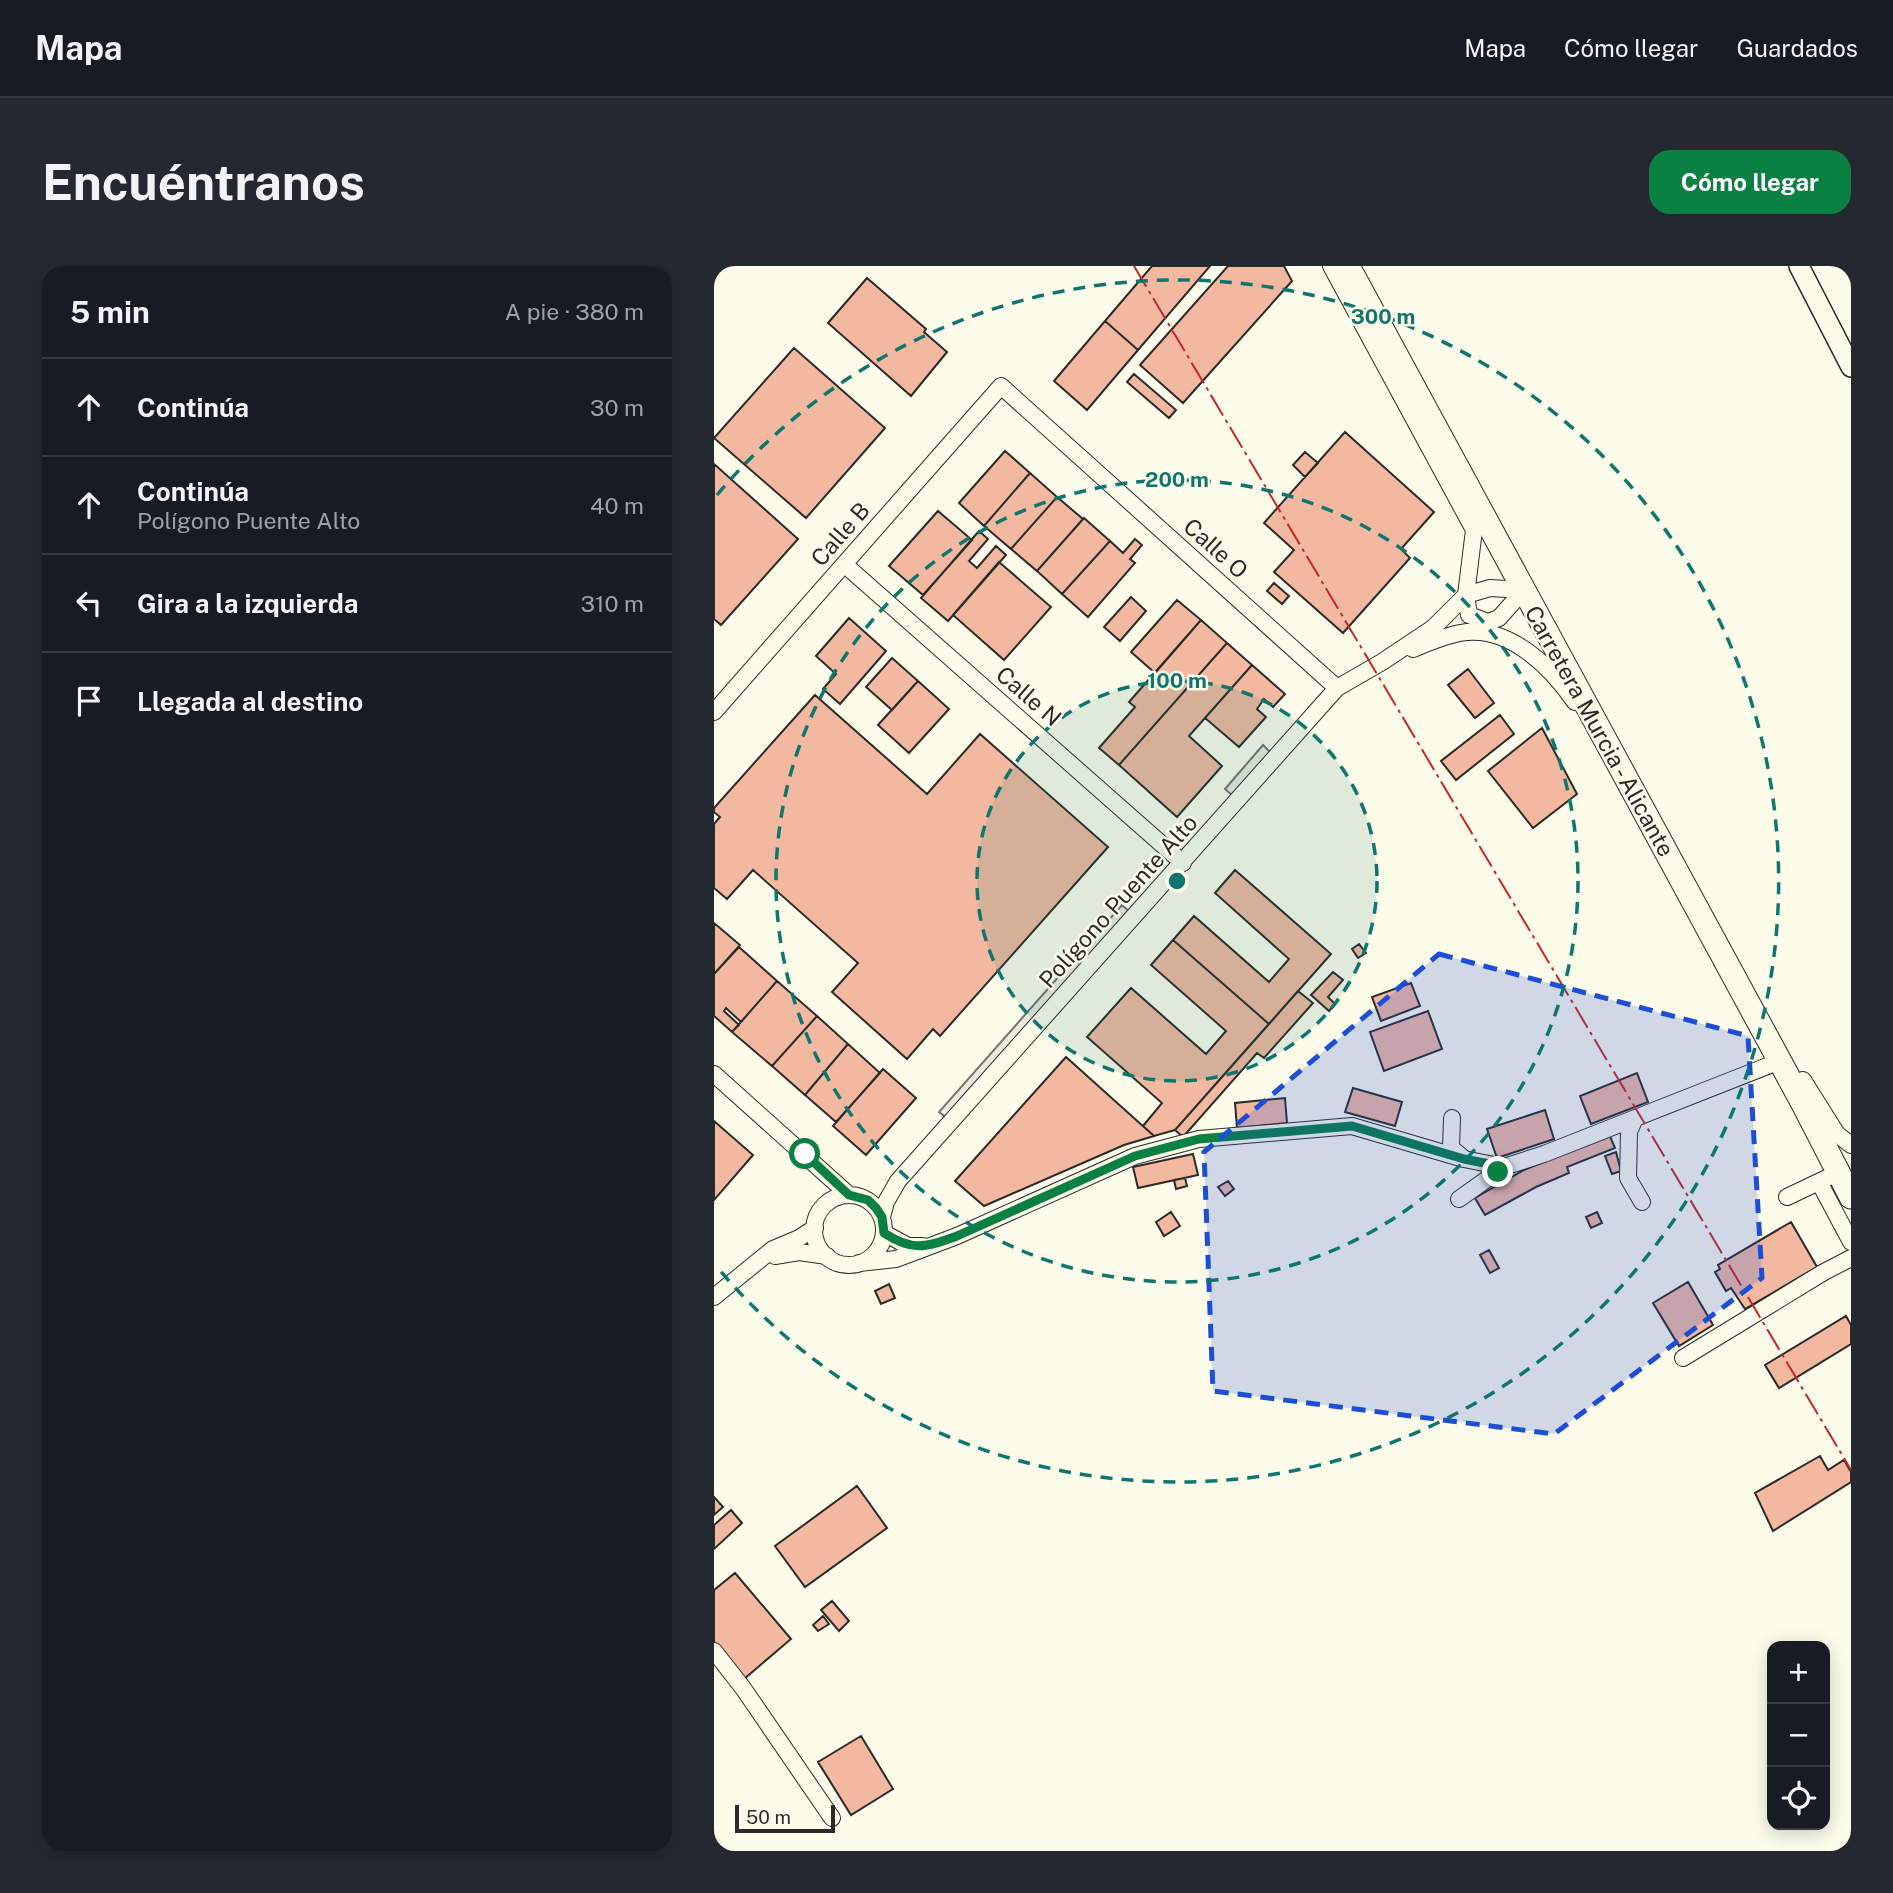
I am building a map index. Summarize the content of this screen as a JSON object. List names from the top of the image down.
{
  "streets": {
    "highway": ["Carretera Murcia - Alicante"],
    "street": [
      "Calle B",
      "Calle O",
      "Calle N",
      "Polígono Puente Alto"
    ]
  },
  "crossings": [
    ["Calle B", "Calle O"],
    ["Calle B", "Calle N"],
    ["Calle O", "Polígono Puente Alto"],
    ["Calle N", "Polígono Puente Alto"]
  ],
  "scale_bar": "50 m",
  "page": {
    "header": "Mapa",
    "nav": ["Mapa", "Cómo llegar", "Guardados"],
    "buttons": "Cómo llegar",
    "title": "Encuéntranos",
    "heading": ["5 min", "A pie · 380 m"],
    "list": [
      ["Continúa", "30 m"],
      ["Continúa", "Polígono Puente Alto", "40 m"],
      ["Gira a la izquierda", "310 m"],
      "Llegada al destino"
    ],
    "map_buttons": ["+", "−"],
    "scale": "50 m"
  },
  "rings": ["300 m", "200 m", "100 m"]
}
